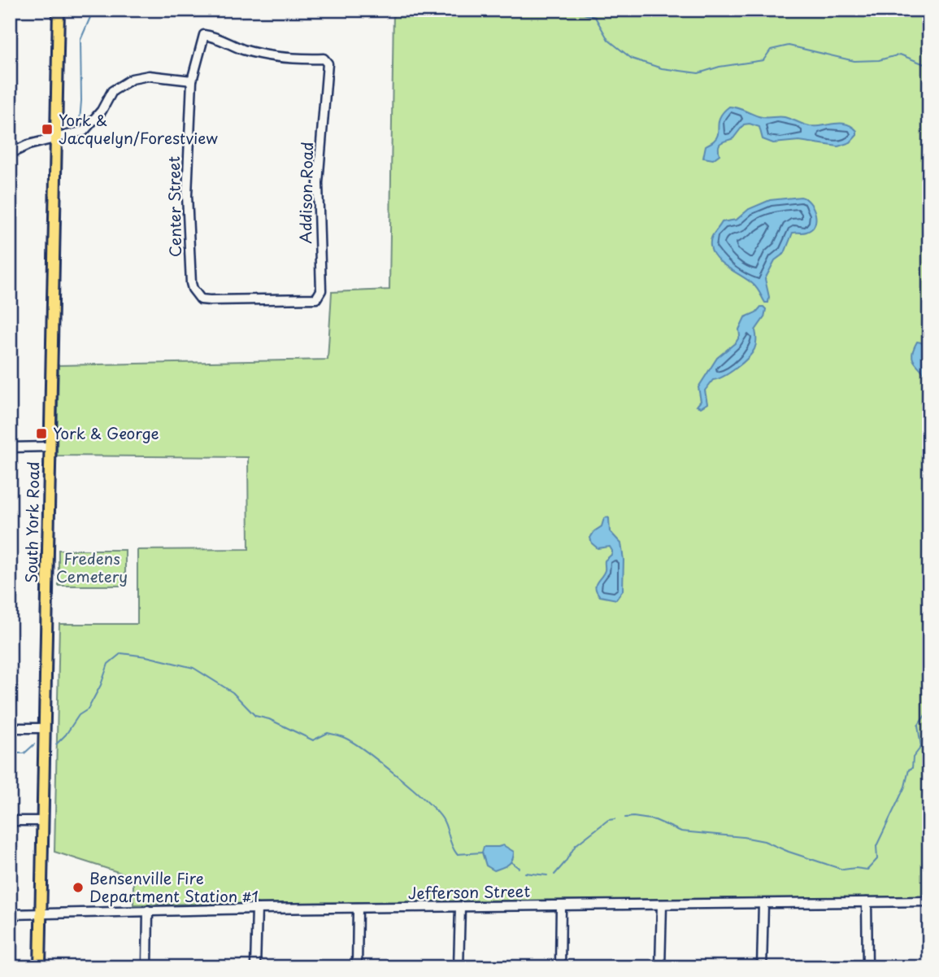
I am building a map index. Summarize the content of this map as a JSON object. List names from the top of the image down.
{
  "streets": {
    "main road": ["South York Road"],
    "street": ["Addison Road", "Center Street", "Jefferson Street"]
  },
  "crossings": [
    ["Addison Road", "Center Street"],
    ["South York Road", "Jefferson Street"]
  ],
  "parks": ["Fredens Cemetery"],
  "places": {
    "transit": ["York & Jacquelyn/Forestview", "York & George"],
    "other": ["Bensenville Fire Department Station #1"]
  }
}
